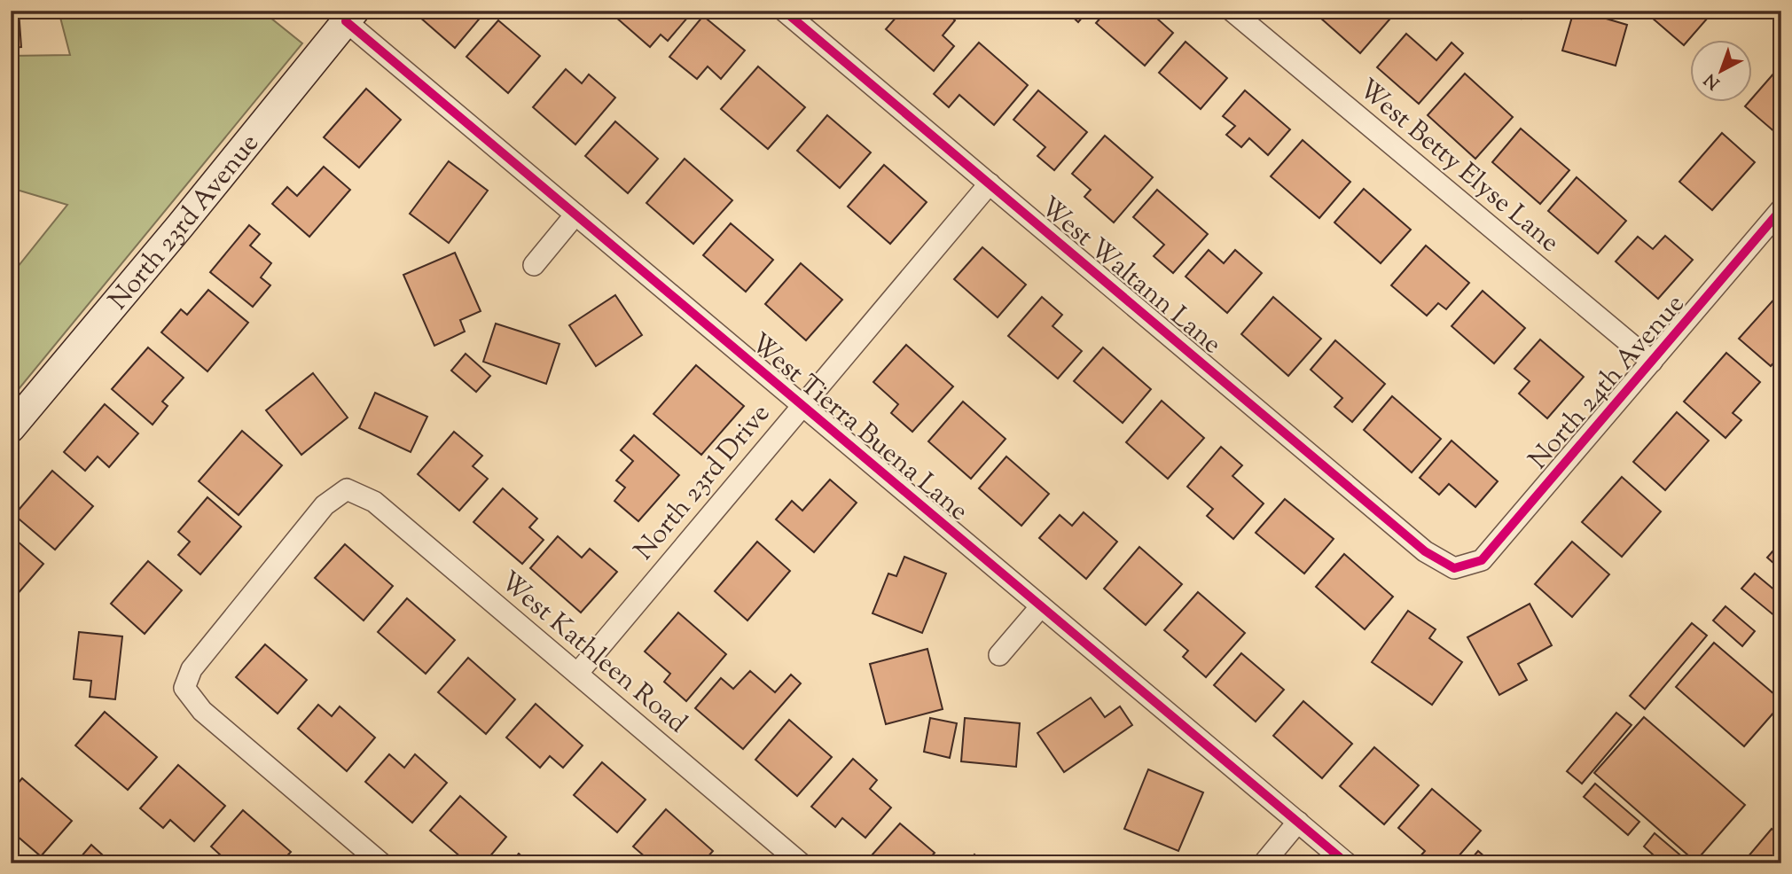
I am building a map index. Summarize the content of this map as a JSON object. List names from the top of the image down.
{
  "streets": {
    "street": [
      "West Betty Elyse Lane",
      "North 23rd Avenue",
      "West Waltann Lane",
      "North 24th Avenue",
      "West Tierra Buena Lane",
      "North 23rd Drive",
      "West Kathleen Road"
    ]
  },
  "crossings": [
    ["West Betty Elyse Lane", "North 24th Avenue"],
    ["North 23rd Avenue", "West Tierra Buena Lane"],
    ["West Waltann Lane", "North 24th Avenue"],
    ["West Waltann Lane", "North 23rd Drive"],
    ["West Tierra Buena Lane", "North 23rd Drive"],
    ["North 23rd Drive", "West Kathleen Road"]
  ],
  "north": "bottom left"
}
